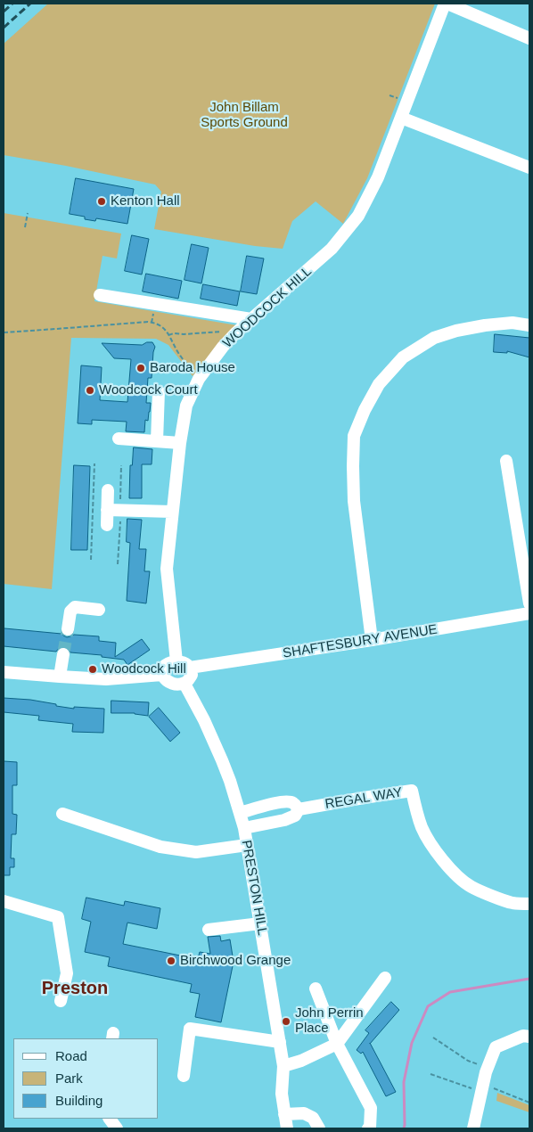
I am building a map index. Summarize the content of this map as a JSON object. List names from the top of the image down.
{
  "streets": {
    "street": [
      "WOODCOCK HILL",
      "SHAFTESBURY AVENUE",
      "REGAL WAY",
      "PRESTON HILL"
    ]
  },
  "crossings": [
    ["WOODCOCK HILL", "SHAFTESBURY AVENUE"],
    ["WOODCOCK HILL", "PRESTON HILL"],
    ["SHAFTESBURY AVENUE", "PRESTON HILL"],
    ["REGAL WAY", "PRESTON HILL"]
  ],
  "districts": ["Preston"],
  "parks": ["John Billam Sports Ground"],
  "places": [
    "Kenton Hall",
    "Baroda House",
    "Woodcock Court",
    "Woodcock Hill",
    "Birchwood Grange",
    "John Perrin Place"
  ],
  "legend": ["Road", "Park", "Building"]
}
